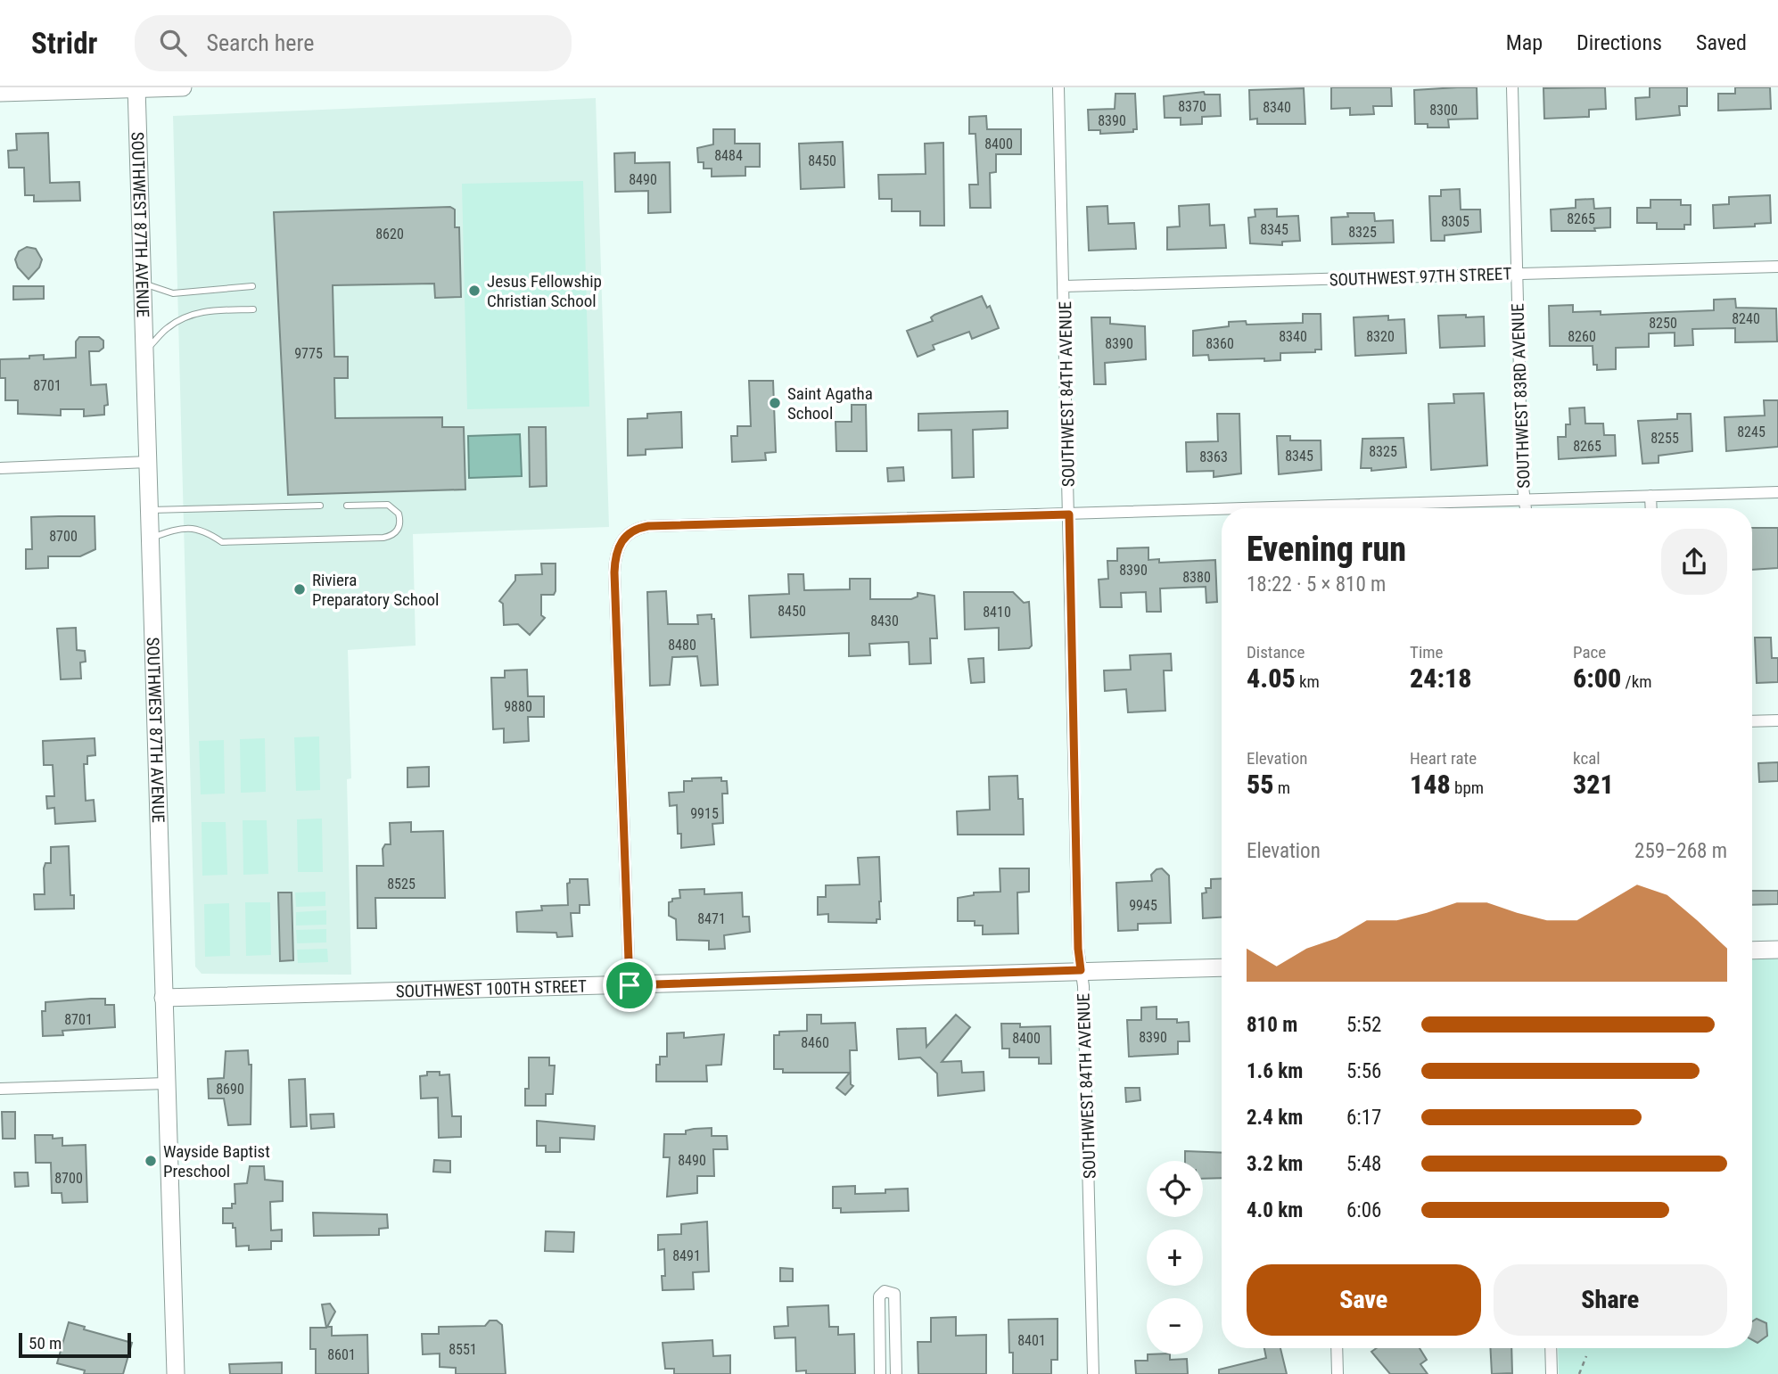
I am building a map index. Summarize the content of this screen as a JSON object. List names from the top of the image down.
{
  "streets": {
    "main road": ["SOUTHWEST 87TH AVENUE", "SOUTHWEST 100TH STREET"],
    "street": ["SOUTHWEST 97TH STREET", "SOUTHWEST 84TH AVENUE", "SOUTHWEST 83RD AVENUE"]
  },
  "crossings": [
    ["SOUTHWEST 87TH AVENUE", "SOUTHWEST 100TH STREET"],
    ["SOUTHWEST 97TH STREET", "SOUTHWEST 84TH AVENUE"],
    ["SOUTHWEST 97TH STREET", "SOUTHWEST 83RD AVENUE"],
    ["SOUTHWEST 84TH AVENUE", "SOUTHWEST 100TH STREET"]
  ],
  "places": [
    "Jesus Fellowship Christian School",
    "Saint Agatha School",
    "Riviera Preparatory School",
    "Wayside Baptist Preschool"
  ],
  "house_numbers": [
    "8370",
    "8340",
    "8300",
    "8390",
    "8400",
    "8484",
    "8450",
    "8490",
    "8265",
    "8305",
    "8345",
    "8325",
    "8620",
    "8240",
    "8250",
    "8340",
    "8320",
    "8260",
    "8390",
    "8360",
    "9775",
    "8701",
    "8245",
    "8255",
    "8265",
    "8325",
    "8345",
    "8363",
    "8700",
    "8390",
    "8380",
    "8450",
    "8410",
    "8430",
    "8480",
    "9880",
    "9915",
    "8525",
    "9945",
    "8471",
    "8701",
    "8390",
    "8400",
    "8460",
    "8690",
    "8490",
    "8700",
    "8491",
    "8401",
    "8551",
    "8601"
  ],
  "scale_bar": "50 m",
  "page": {
    "header": "Stridr",
    "search": "Search here",
    "nav": ["Map", "Directions", "Saved"],
    "heading": ["Evening run", "18:22 · 5 × 810 m"],
    "stats": [
      ["Distance", "4.05 km"],
      ["Time", "24:18"],
      ["Pace", "6:00 /km"],
      ["Elevation", "55 m"],
      ["Heart rate", "148 bpm"],
      ["kcal", "321"]
    ],
    "chart": ["Elevation", "259–268 m"],
    "list": [
      {
        "name": "810 m",
        "note": "5:52"
      },
      {
        "name": "1.6 km",
        "note": "5:56"
      },
      {
        "name": "2.4 km",
        "note": "6:17"
      },
      {
        "name": "3.2 km",
        "note": "5:48"
      },
      {
        "name": "4.0 km",
        "note": "6:06"
      }
    ],
    "map_buttons": ["+", "−"],
    "buttons": ["Save", "Share"],
    "scale": "50 m"
  }
}
